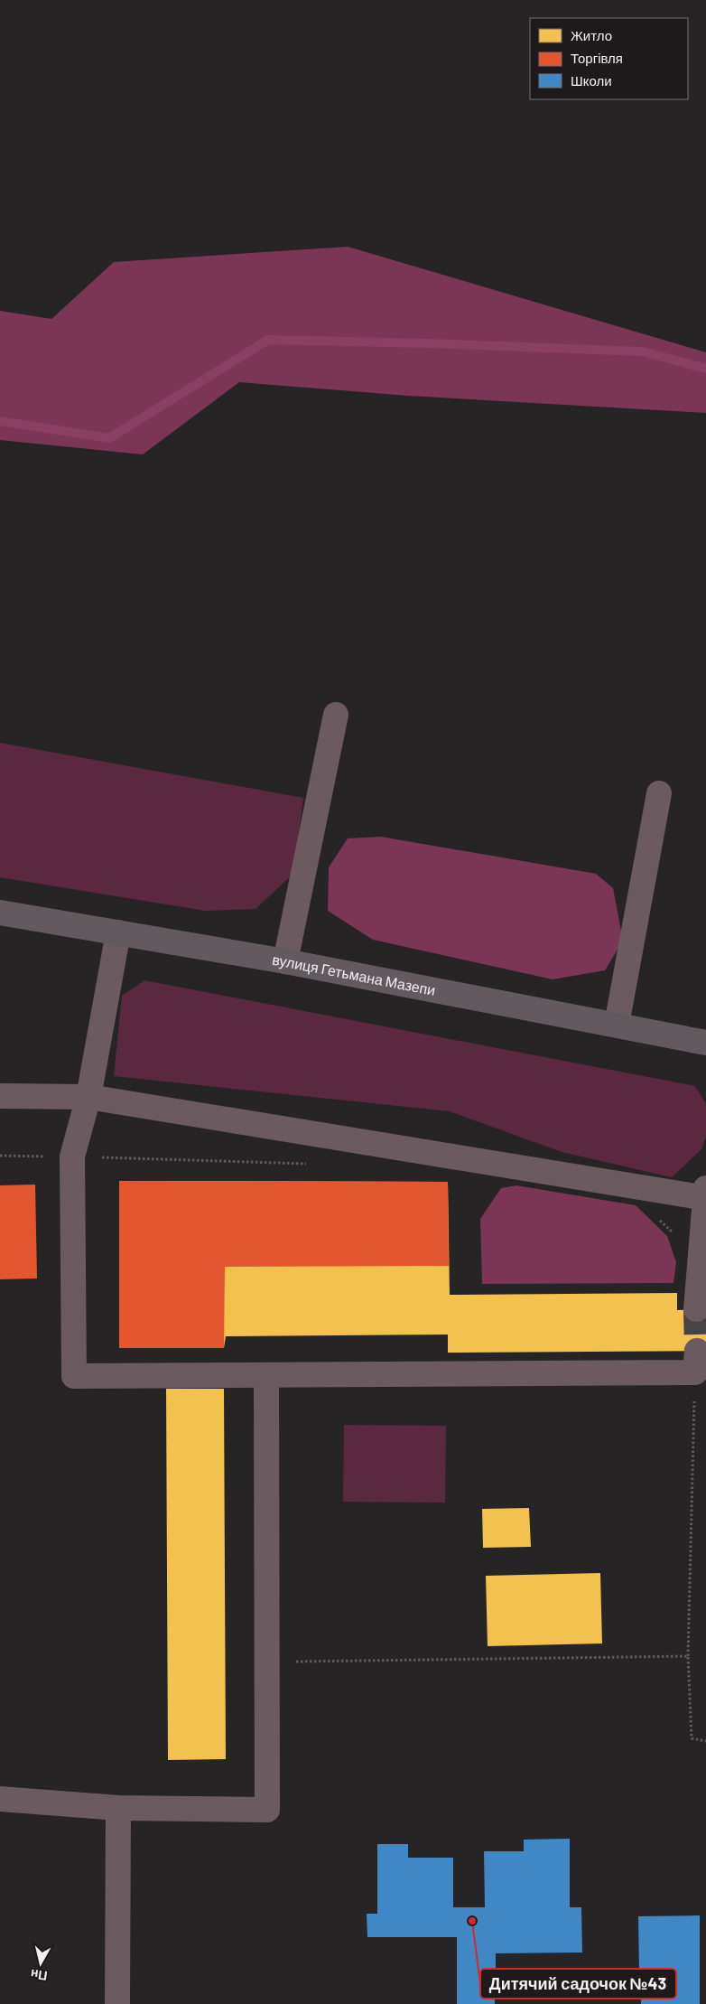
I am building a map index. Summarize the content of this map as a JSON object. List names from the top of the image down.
{
  "streets": {
    "highway": ["вулиця Гетьмана Мазепи"]
  },
  "places": ["Дитячий садочок №43"],
  "legend": ["Житло", "Торгівля", "Школи"],
  "north": "bottom"
}
